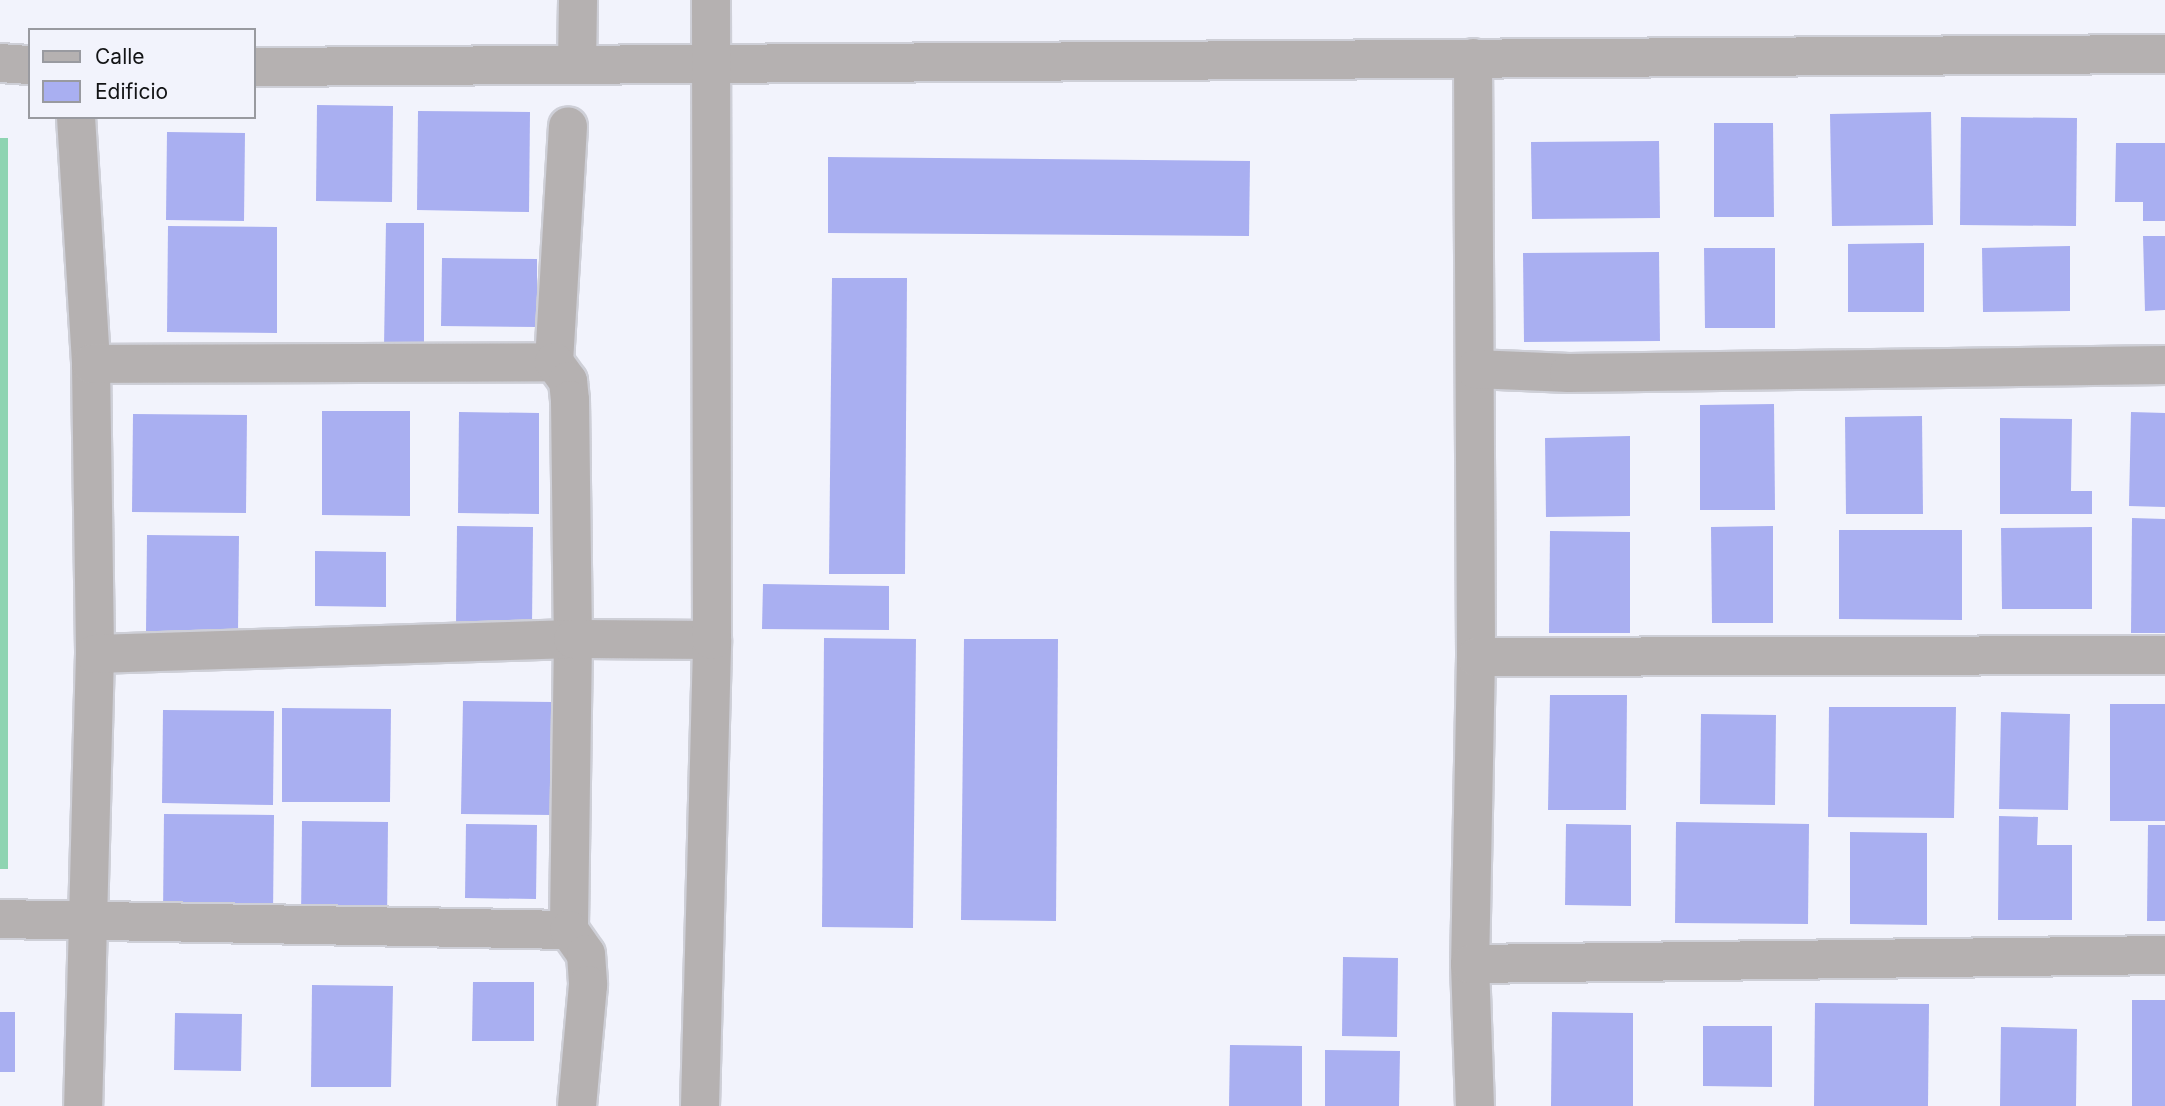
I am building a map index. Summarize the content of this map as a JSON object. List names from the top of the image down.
{
  "legend": ["Calle", "Edificio"]
}
